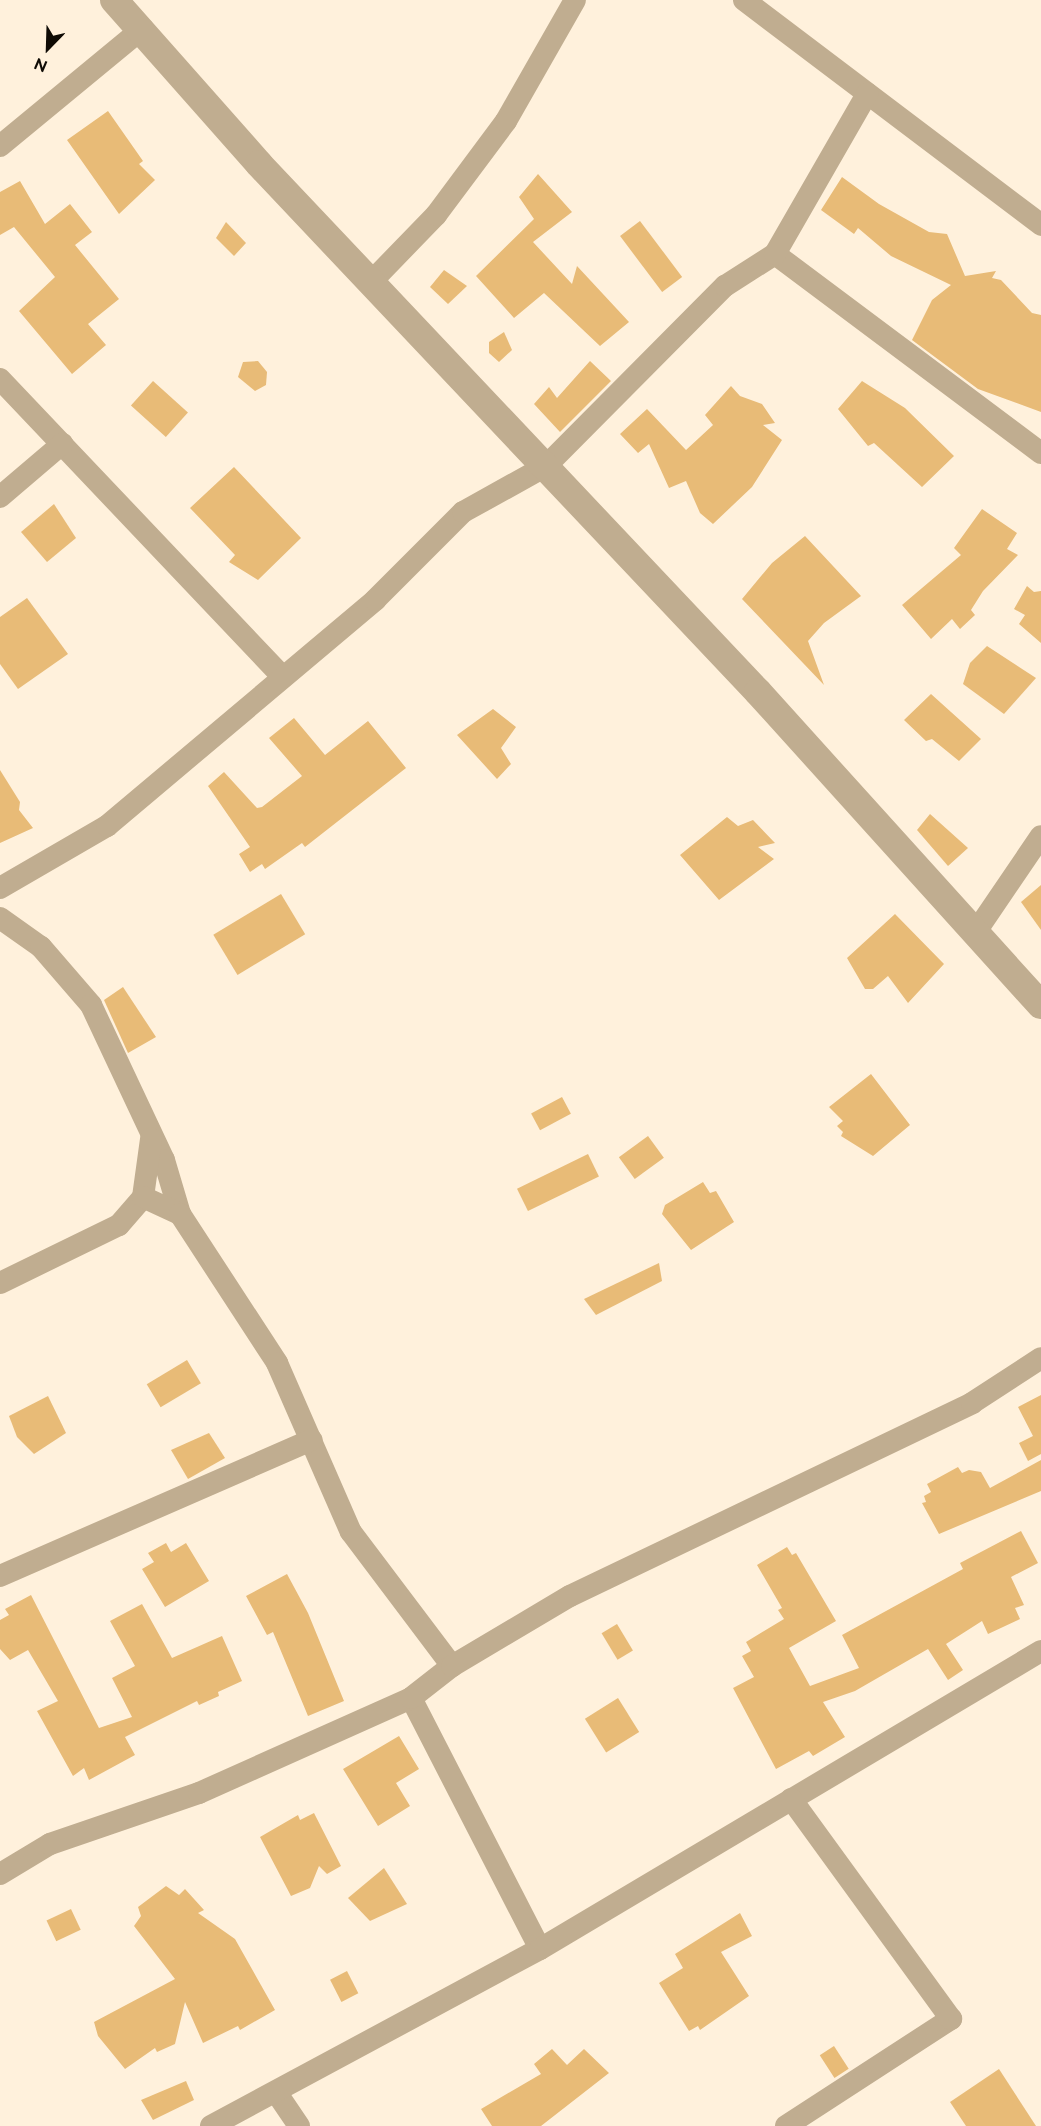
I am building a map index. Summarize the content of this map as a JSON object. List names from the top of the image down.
{
  "north": "bottom left"
}
